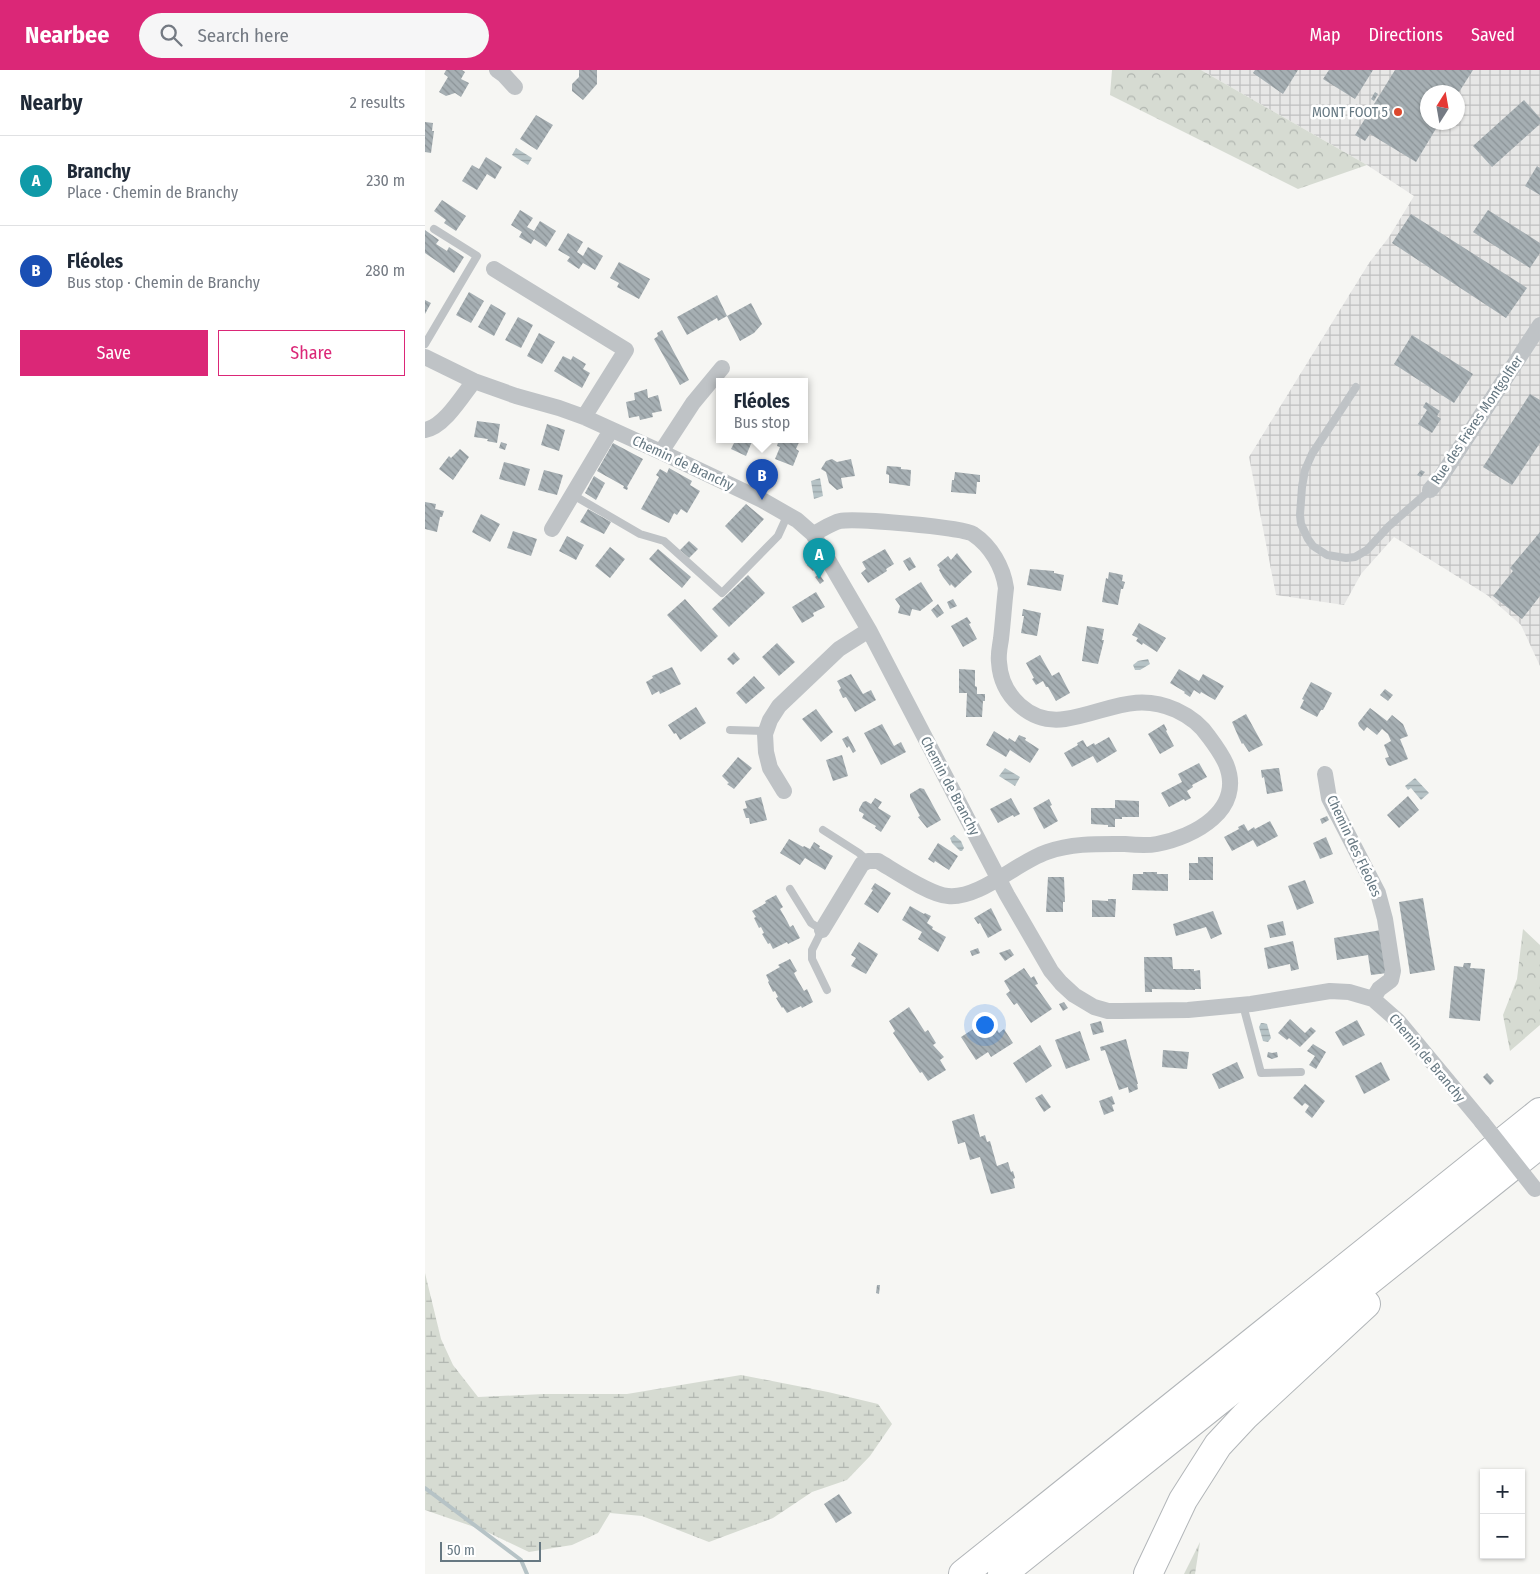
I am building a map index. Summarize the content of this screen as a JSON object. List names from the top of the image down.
{
  "streets": {
    "street": ["Rue des Frères Montgolfier", "Chemin de Branchy", "Chemin des Fléoles"]
  },
  "crossings": [
    ["Chemin de Branchy", "Chemin des Fléoles"]
  ],
  "places": ["MONT FOOT 5"],
  "scale_bar": "50 m",
  "north": "top",
  "page": {
    "header": "Nearbee",
    "search": "Search here",
    "nav": ["Map", "Directions", "Saved"],
    "heading": ["Nearby", "2 results"],
    "list": [
      {
        "mark": "A",
        "name": "Branchy",
        "note": "Place · Chemin de Branchy",
        "value": "230 m"
      },
      {
        "mark": "B",
        "name": "Fléoles",
        "note": "Bus stop · Chemin de Branchy",
        "value": "280 m"
      }
    ],
    "buttons": ["Save", "Share"],
    "popup": ["Fléoles", "Bus stop"],
    "pins": ["B", "A"],
    "map_buttons": ["+", "−"],
    "scale": "50 m"
  }
}
